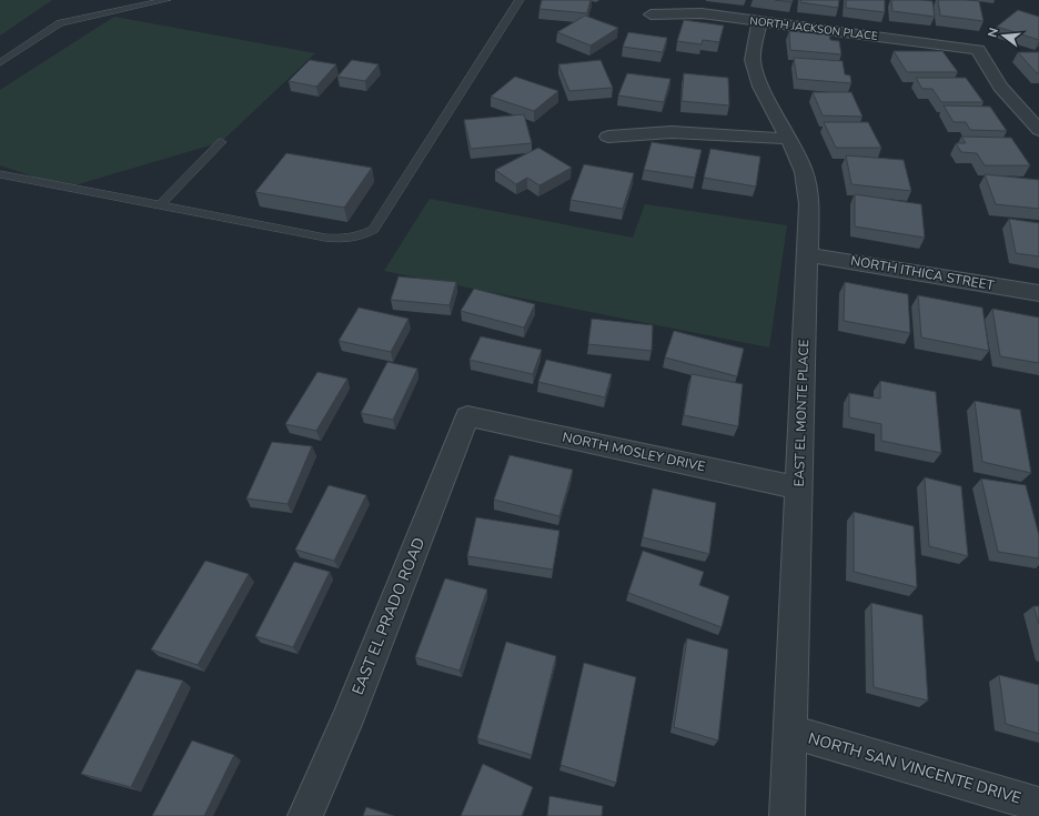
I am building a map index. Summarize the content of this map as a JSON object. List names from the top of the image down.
{
  "streets": {
    "street": [
      "NORTH JACKSON PLACE",
      "NORTH ITHICA STREET",
      "EAST EL MONTE PLACE",
      "NORTH MOSLEY DRIVE",
      "EAST EL PRADO ROAD",
      "NORTH SAN VINCENTE DRIVE"
    ]
  },
  "crossings": [
    ["NORTH JACKSON PLACE", "EAST EL MONTE PLACE"],
    ["NORTH ITHICA STREET", "EAST EL MONTE PLACE"],
    ["EAST EL MONTE PLACE", "NORTH MOSLEY DRIVE"],
    ["EAST EL MONTE PLACE", "NORTH SAN VINCENTE DRIVE"],
    ["NORTH MOSLEY DRIVE", "EAST EL PRADO ROAD"]
  ],
  "north": "left"
}
